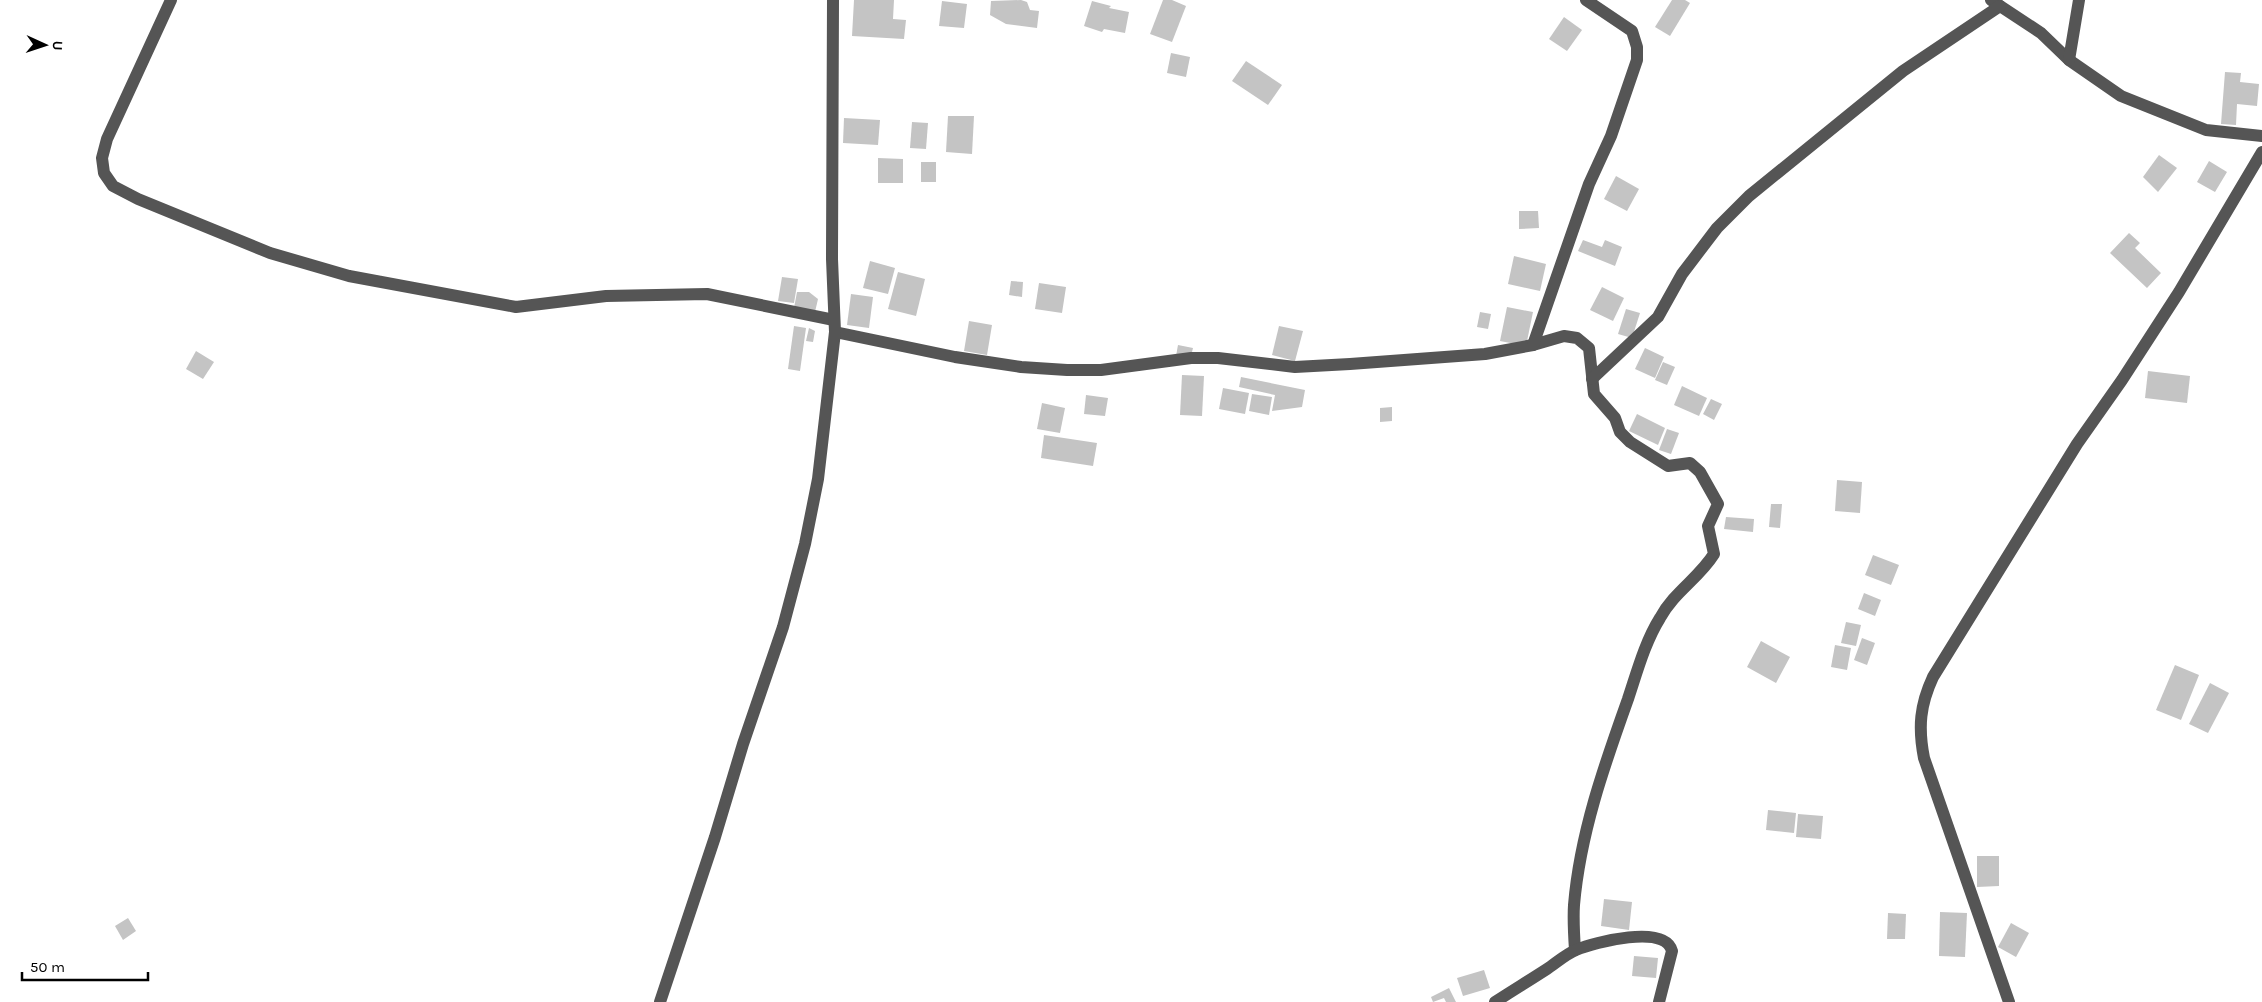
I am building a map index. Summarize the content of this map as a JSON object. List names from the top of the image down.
{
  "scale_bar": "50 m",
  "north": "right"
}
